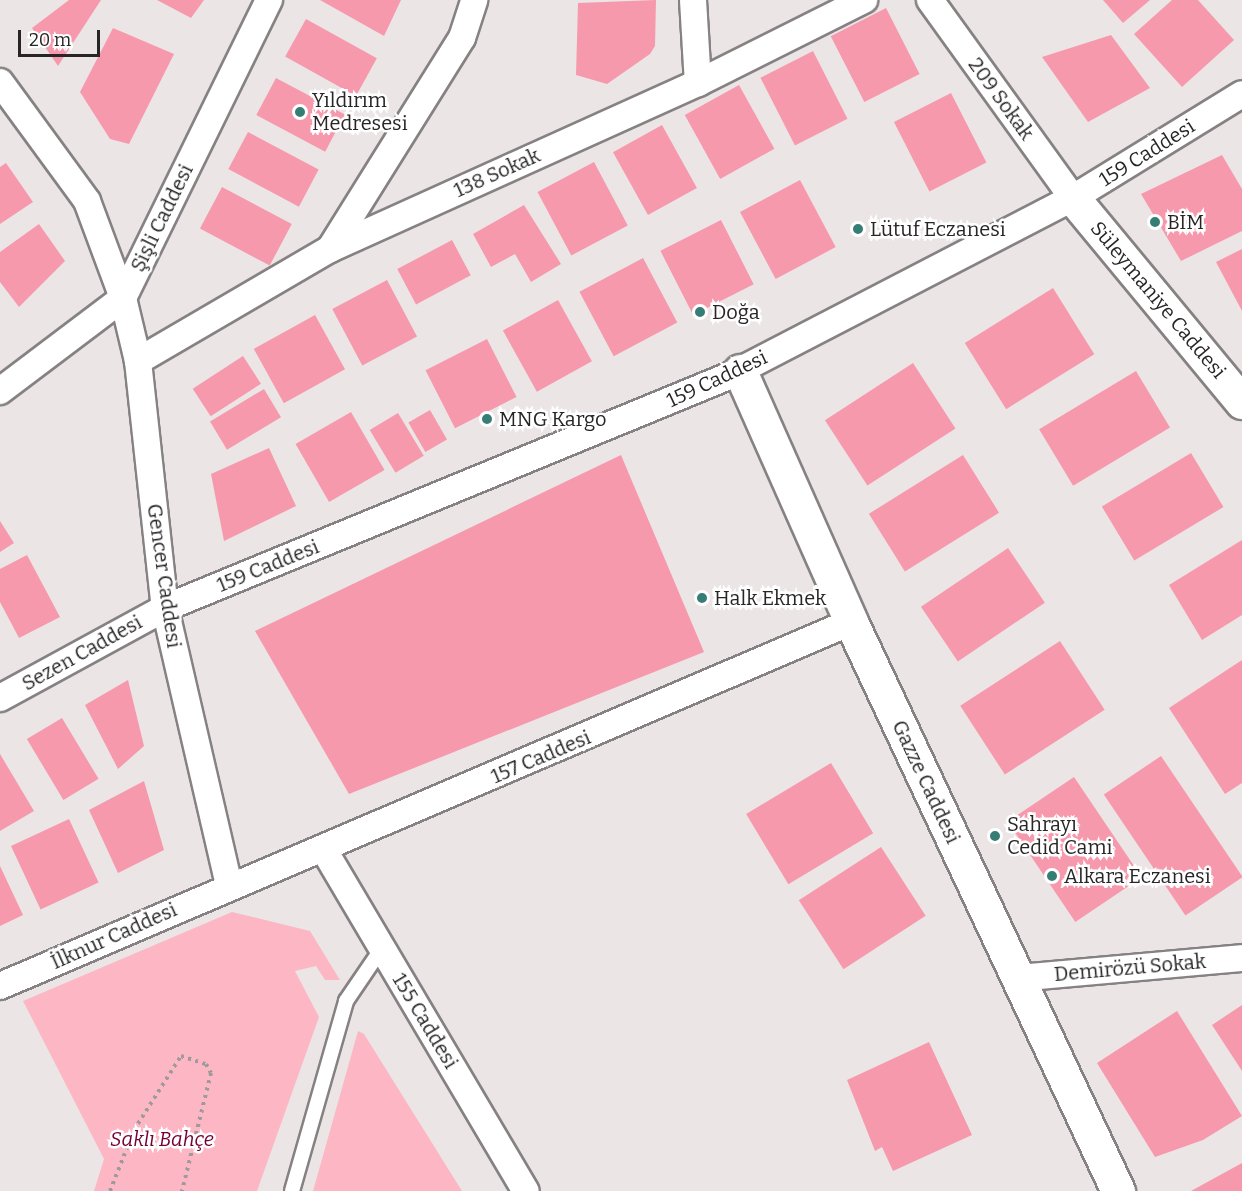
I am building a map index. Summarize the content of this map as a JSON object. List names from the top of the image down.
{
  "streets": {
    "main road": ["Süleymaniye Caddesi", "Gazze Caddesi"],
    "street": [
      "209 Sokak",
      "159 Caddesi",
      "138 Sokak",
      "Şişli Caddesi",
      "Gencer Caddesi",
      "Sezen Caddesi",
      "157 Caddesi",
      "İlknur Caddesi",
      "Demirözü Sokak",
      "155 Caddesi"
    ]
  },
  "crossings": [
    ["209 Sokak", "159 Caddesi"],
    ["209 Sokak", "Süleymaniye Caddesi"],
    ["159 Caddesi", "Süleymaniye Caddesi"],
    ["159 Caddesi", "Gencer Caddesi"],
    ["159 Caddesi", "Sezen Caddesi"],
    ["159 Caddesi", "Gazze Caddesi"],
    ["138 Sokak", "Gencer Caddesi"],
    ["Şişli Caddesi", "Gencer Caddesi"],
    ["Gencer Caddesi", "Sezen Caddesi"],
    ["Gencer Caddesi", "157 Caddesi"],
    ["Gencer Caddesi", "İlknur Caddesi"],
    ["157 Caddesi", "Gazze Caddesi"],
    ["157 Caddesi", "İlknur Caddesi"],
    ["157 Caddesi", "155 Caddesi"],
    ["Gazze Caddesi", "Demirözü Sokak"]
  ],
  "parks": ["Saklı Bahçe"],
  "places": [
    "Yıldırım Medresesi",
    "BİM",
    "Lütuf Eczanesi",
    "Doğa",
    "MNG Kargo",
    "Halk Ekmek",
    "Sahrayı Cedid Cami",
    "Alkara Eczanesi"
  ],
  "scale_bar": "20 m"
}
